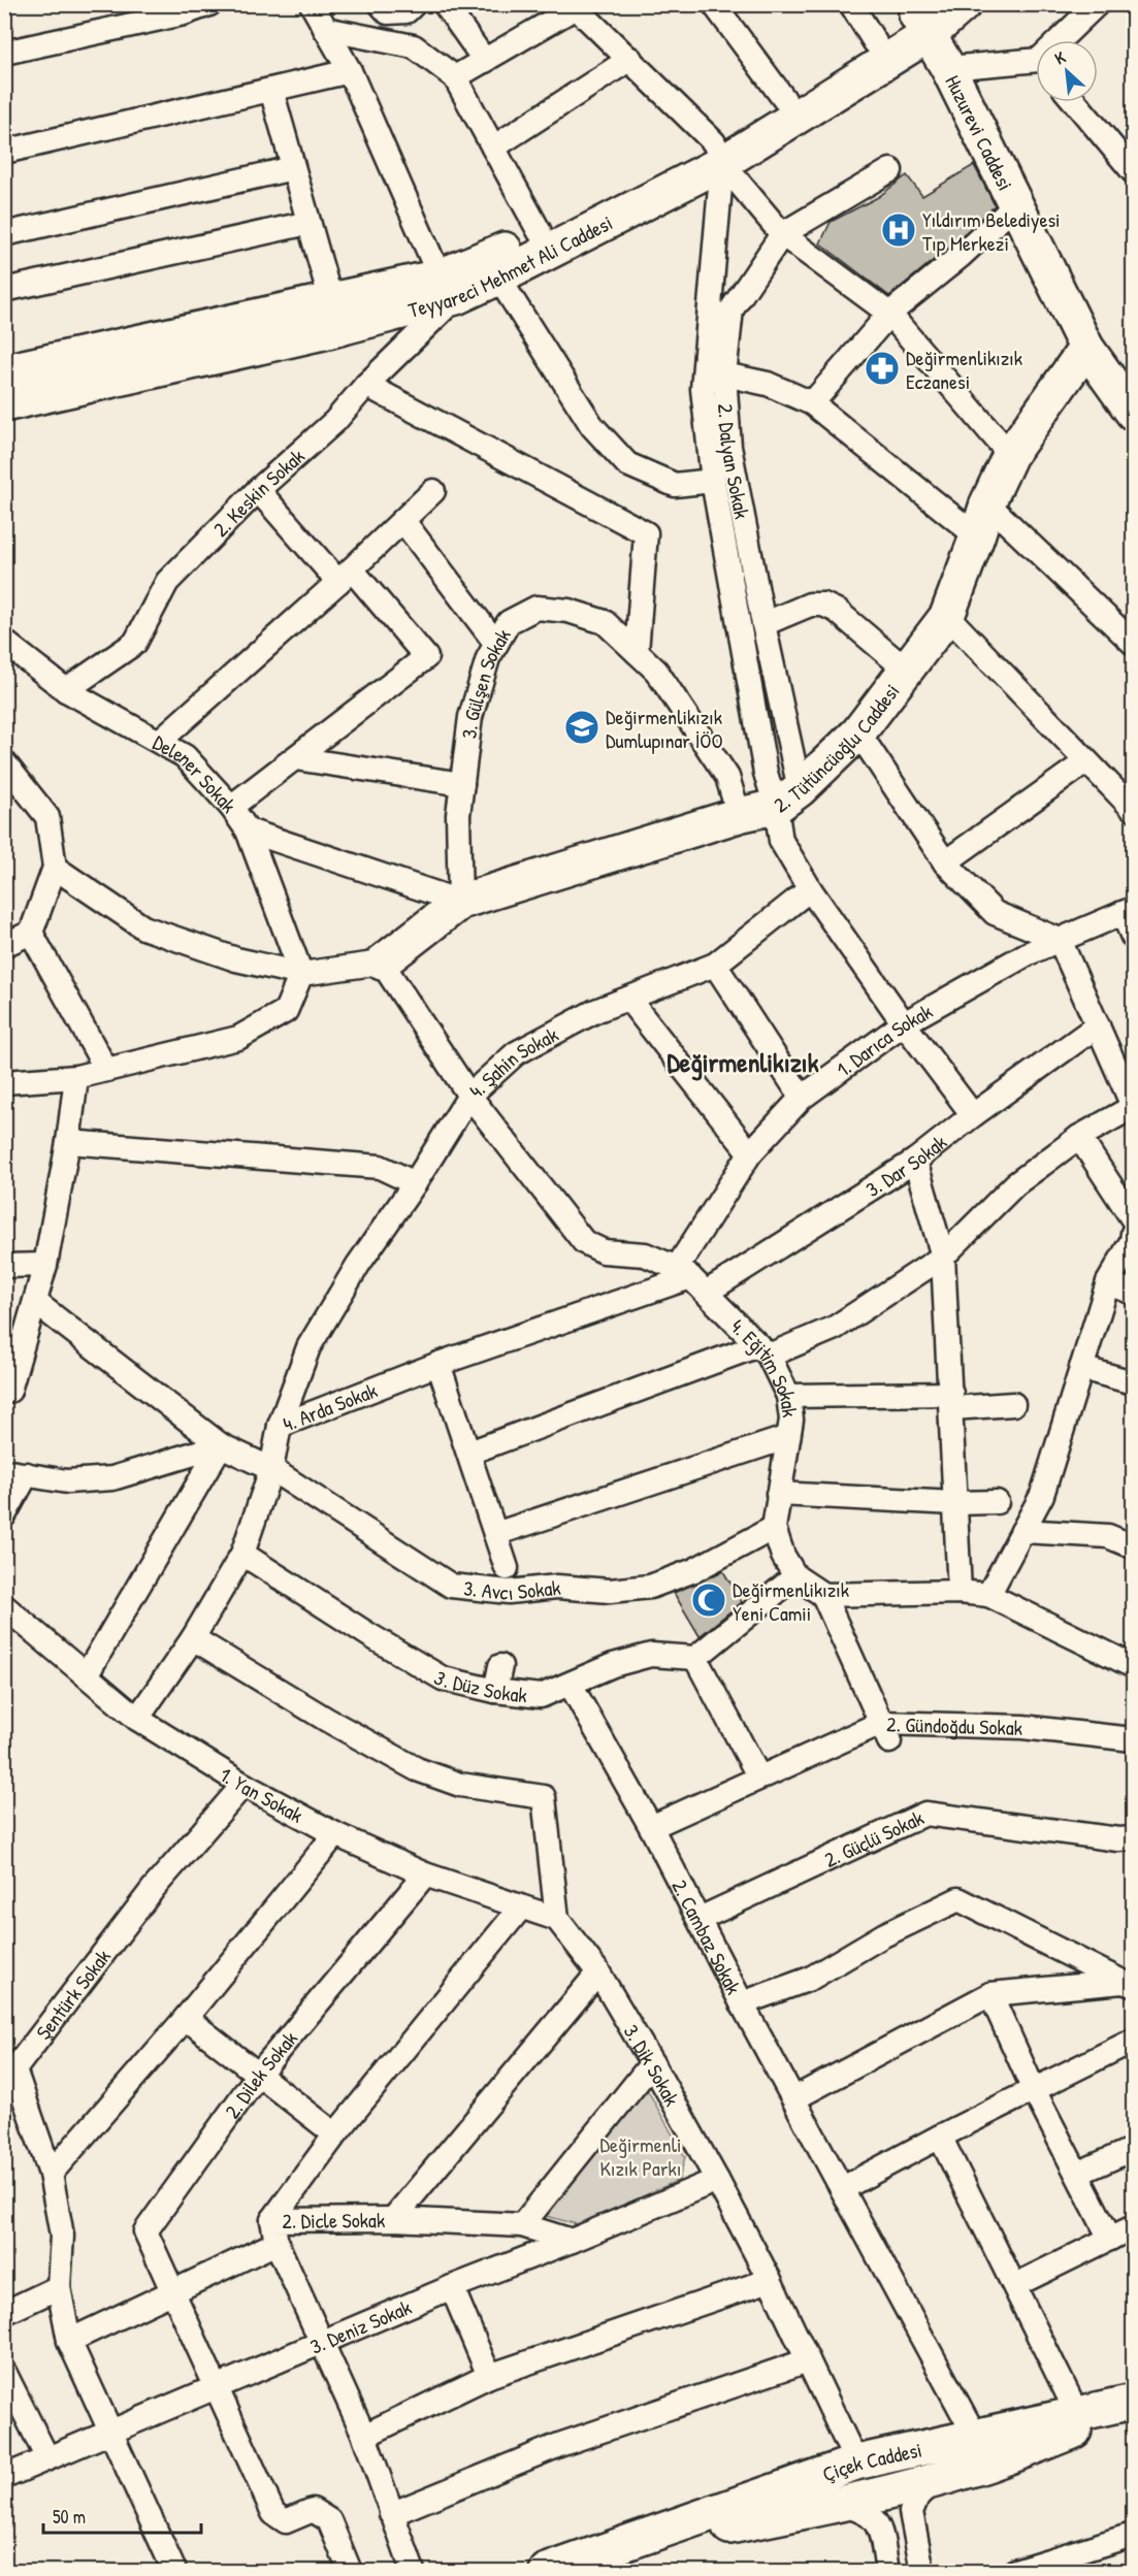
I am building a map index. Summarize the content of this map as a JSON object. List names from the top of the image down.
{
  "streets": {
    "main road": [
      "Huzurevi Caddesi",
      "Teyyareci Mehmet Ali Caddesi",
      "2. Tütüncüoğlu Caddesi",
      "Çiçek Caddesi"
    ],
    "street": [
      "2. Dalyan Sokak",
      "2. Keskin Sokak",
      "3. Gülşen Sokak",
      "Delener Sokak",
      "1. Darıca Sokak",
      "4. Şahin Sokak",
      "3. Dar Sokak",
      "4. Eğitim Sokak",
      "4. Arda Sokak",
      "3. Avcı Sokak",
      "3. Düz Sokak",
      "2. Gündoğdu Sokak",
      "1. Yan Sokak",
      "2. Güçlü Sokak",
      "2. Cambaz Sokak",
      "Şentürk Sokak",
      "3. Dik Sokak",
      "2. Dilek Sokak",
      "2. Dicle Sokak",
      "3. Deniz Sokak"
    ]
  },
  "crossings": [
    ["Huzurevi Caddesi", "Teyyareci Mehmet Ali Caddesi"],
    ["Huzurevi Caddesi", "2. Tütüncüoğlu Caddesi"],
    ["Teyyareci Mehmet Ali Caddesi", "2. Dalyan Sokak"],
    ["Teyyareci Mehmet Ali Caddesi", "2. Keskin Sokak"],
    ["2. Dalyan Sokak", "2. Tütüncüoğlu Caddesi"],
    ["2. Keskin Sokak", "Delener Sokak"],
    ["3. Gülşen Sokak", "2. Tütüncüoğlu Caddesi"],
    ["2. Tütüncüoğlu Caddesi", "4. Eğitim Sokak"],
    ["1. Darıca Sokak", "3. Dar Sokak"],
    ["1. Darıca Sokak", "4. Eğitim Sokak"],
    ["1. Darıca Sokak", "4. Arda Sokak"],
    ["4. Şahin Sokak", "4. Eğitim Sokak"],
    ["4. Şahin Sokak", "4. Arda Sokak"],
    ["3. Dar Sokak", "4. Eğitim Sokak"],
    ["3. Dar Sokak", "4. Arda Sokak"],
    ["4. Eğitim Sokak", "4. Arda Sokak"],
    ["4. Eğitim Sokak", "3. Avcı Sokak"],
    ["4. Arda Sokak", "3. Avcı Sokak"],
    ["4. Arda Sokak", "3. Düz Sokak"],
    ["4. Arda Sokak", "1. Yan Sokak"],
    ["3. Düz Sokak", "2. Cambaz Sokak"],
    ["2. Gündoğdu Sokak", "2. Cambaz Sokak"],
    ["1. Yan Sokak", "Şentürk Sokak"],
    ["1. Yan Sokak", "3. Dik Sokak"],
    ["1. Yan Sokak", "2. Dilek Sokak"],
    ["2. Güçlü Sokak", "2. Cambaz Sokak"],
    ["2. Cambaz Sokak", "Çiçek Caddesi"],
    ["Şentürk Sokak", "2. Dicle Sokak"],
    ["Şentürk Sokak", "3. Deniz Sokak"],
    ["3. Dik Sokak", "3. Deniz Sokak"],
    ["3. Dik Sokak", "Çiçek Caddesi"],
    ["2. Dilek Sokak", "2. Dicle Sokak"],
    ["2. Dicle Sokak", "3. Deniz Sokak"]
  ],
  "districts": ["Değirmenlikızık"],
  "parks": ["Değirmenli Kızık Parkı"],
  "places": {
    "hospital": ["Yıldırım Belediyesi Tıp Merkezi"],
    "pharmacy": ["Değirmenlikızık Eczanesi"],
    "school or university": ["Değirmenlikızık Dumlupınar İÖO"],
    "mosque": ["Değirmenlikızık Yeni Camii"]
  },
  "scale_bar": "50 m",
  "north": "top left"
}
